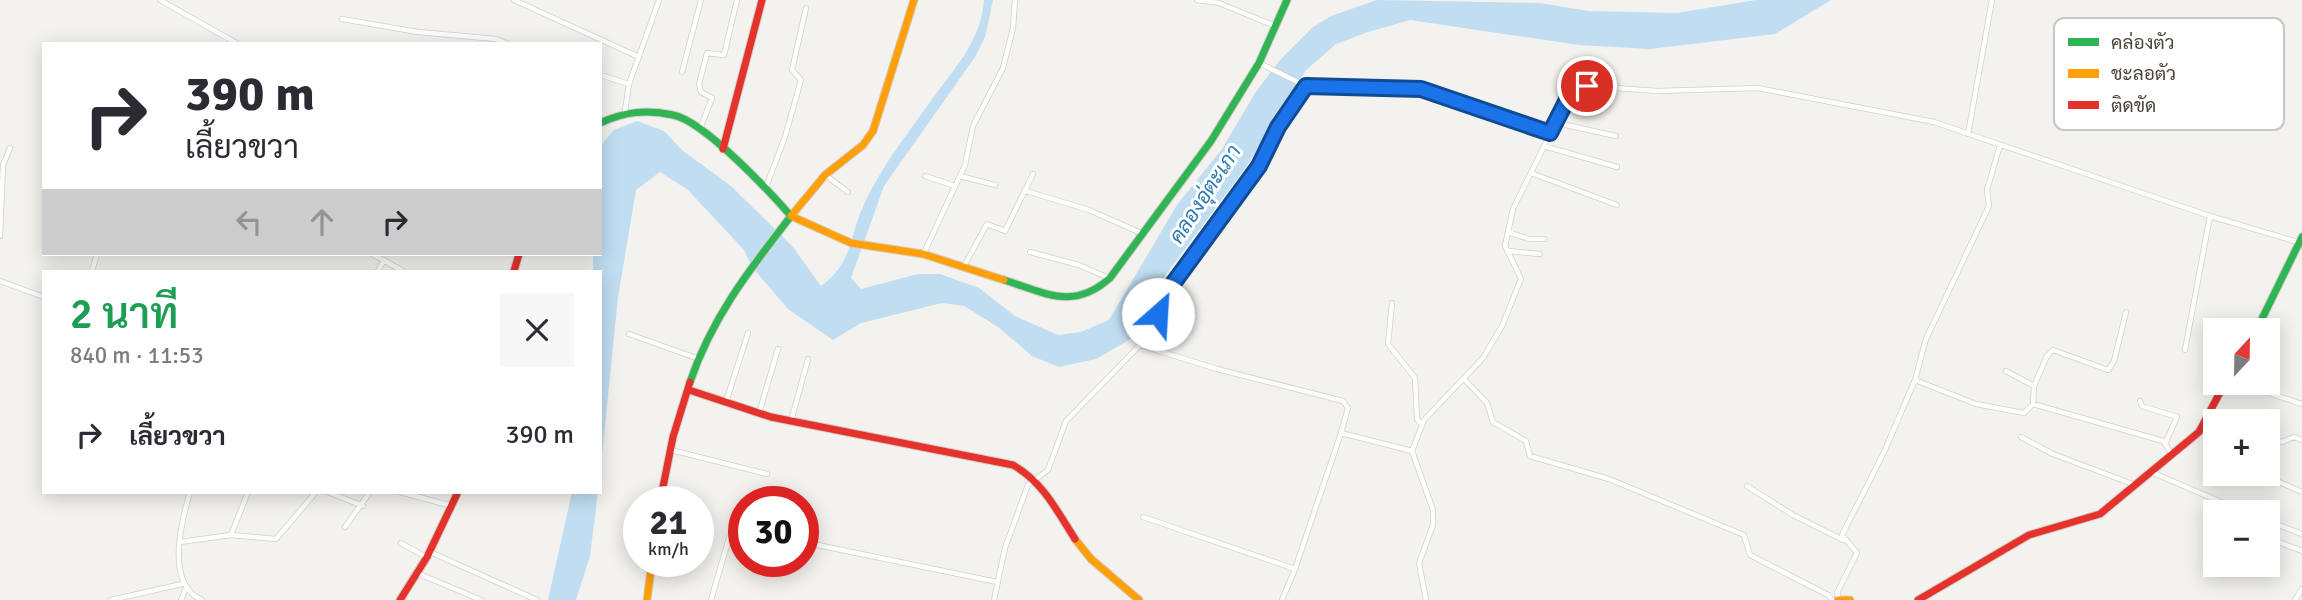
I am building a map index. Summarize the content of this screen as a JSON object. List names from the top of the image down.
{
  "water": ["คลองอุ่ตะเภา"],
  "legend": ["คล่องตัว", "ชะลอตัว", "ติดขัด"],
  "north": "top",
  "page": {
    "turn": ["390 m", "เลี้ยวขวา"],
    "heading": ["2 นาที", "840 m · 11:53"],
    "map_buttons": ["+", "−"],
    "list": [
      {
        "name": "เลี้ยวขวา",
        "value": "390 m"
      }
    ],
    "speed": "21 km/h",
    "limit": "30"
  }
}
